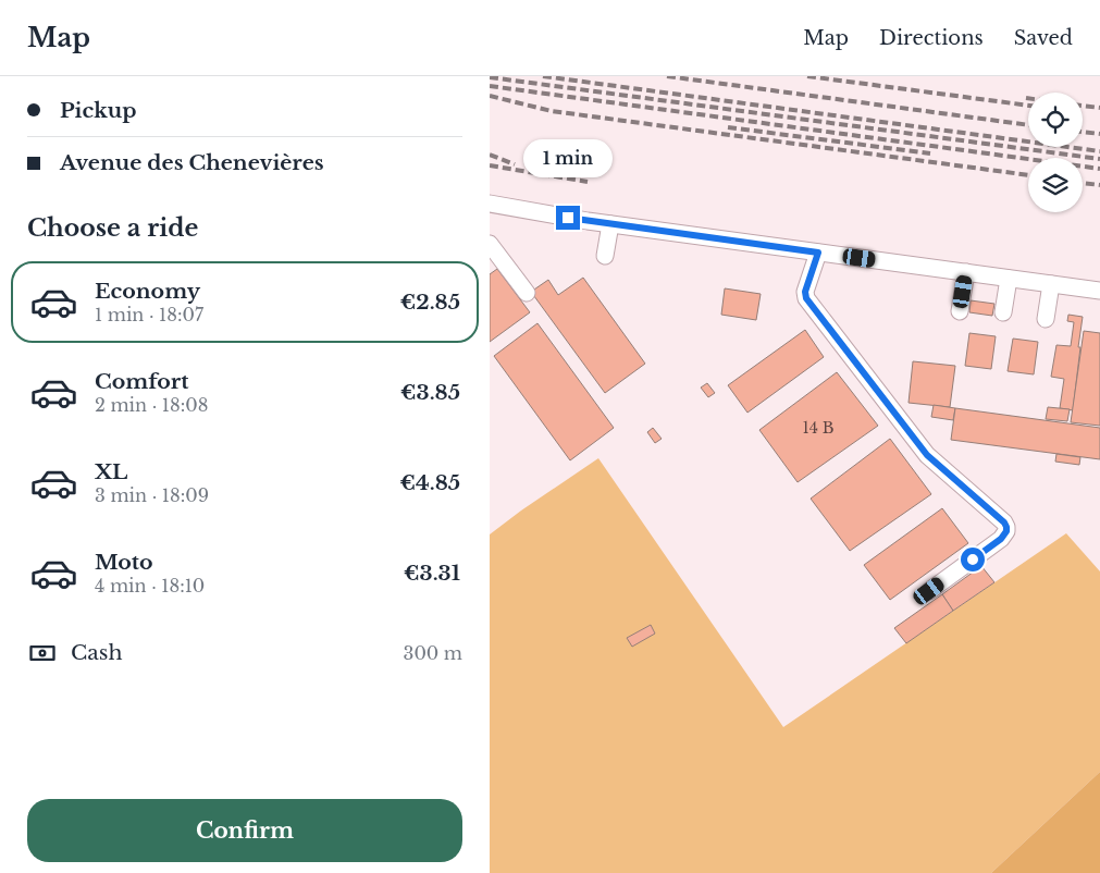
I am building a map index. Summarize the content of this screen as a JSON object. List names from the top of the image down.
{
  "house_numbers": ["14 B"],
  "page": {
    "header": "Map",
    "nav": ["Map", "Directions", "Saved"],
    "banner": ["Pickup", "Avenue des Chenevières"],
    "bubble": "1 min",
    "heading": "Choose a ride",
    "list": [
      {
        "name": "Economy",
        "note": "1 min · 18:07",
        "value": "€2.85"
      },
      {
        "name": "Comfort",
        "note": "2 min · 18:08",
        "value": "€3.85"
      },
      {
        "name": "XL",
        "note": "3 min · 18:09",
        "value": "€4.85"
      },
      {
        "name": "Moto",
        "note": "4 min · 18:10",
        "value": "€3.31"
      }
    ],
    "pay": ["Cash", "300 m"],
    "buttons": "Confirm"
  }
}
